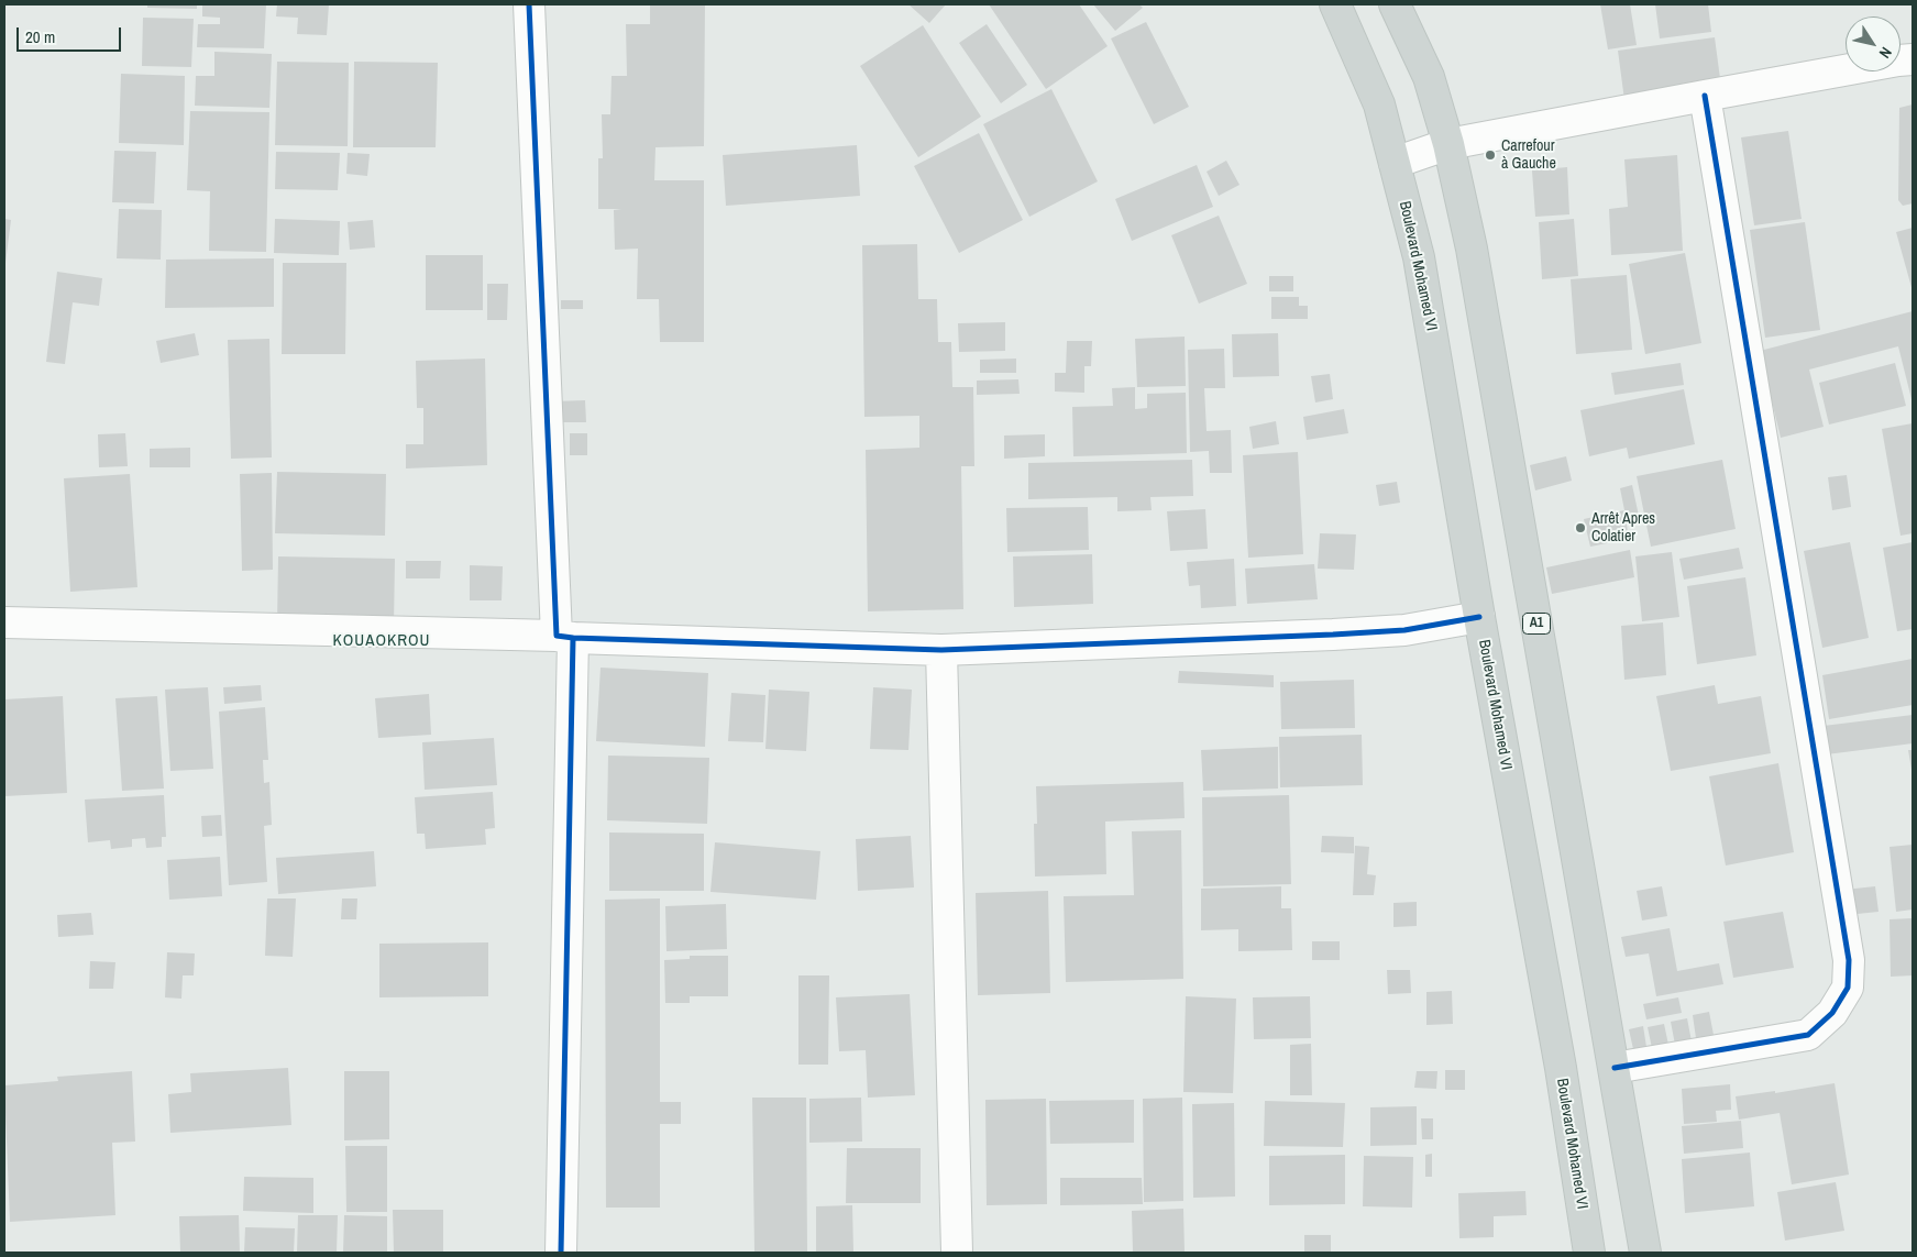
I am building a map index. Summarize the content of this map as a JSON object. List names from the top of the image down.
{
  "streets": {
    "main road": ["Boulevard Mohamed VI", "A1"]
  },
  "districts": ["KOUAOKROU"],
  "places": ["Carrefour à Gauche", "Arrêt Apres Colatier"],
  "scale_bar": "20 m",
  "north": "bottom right"
}
